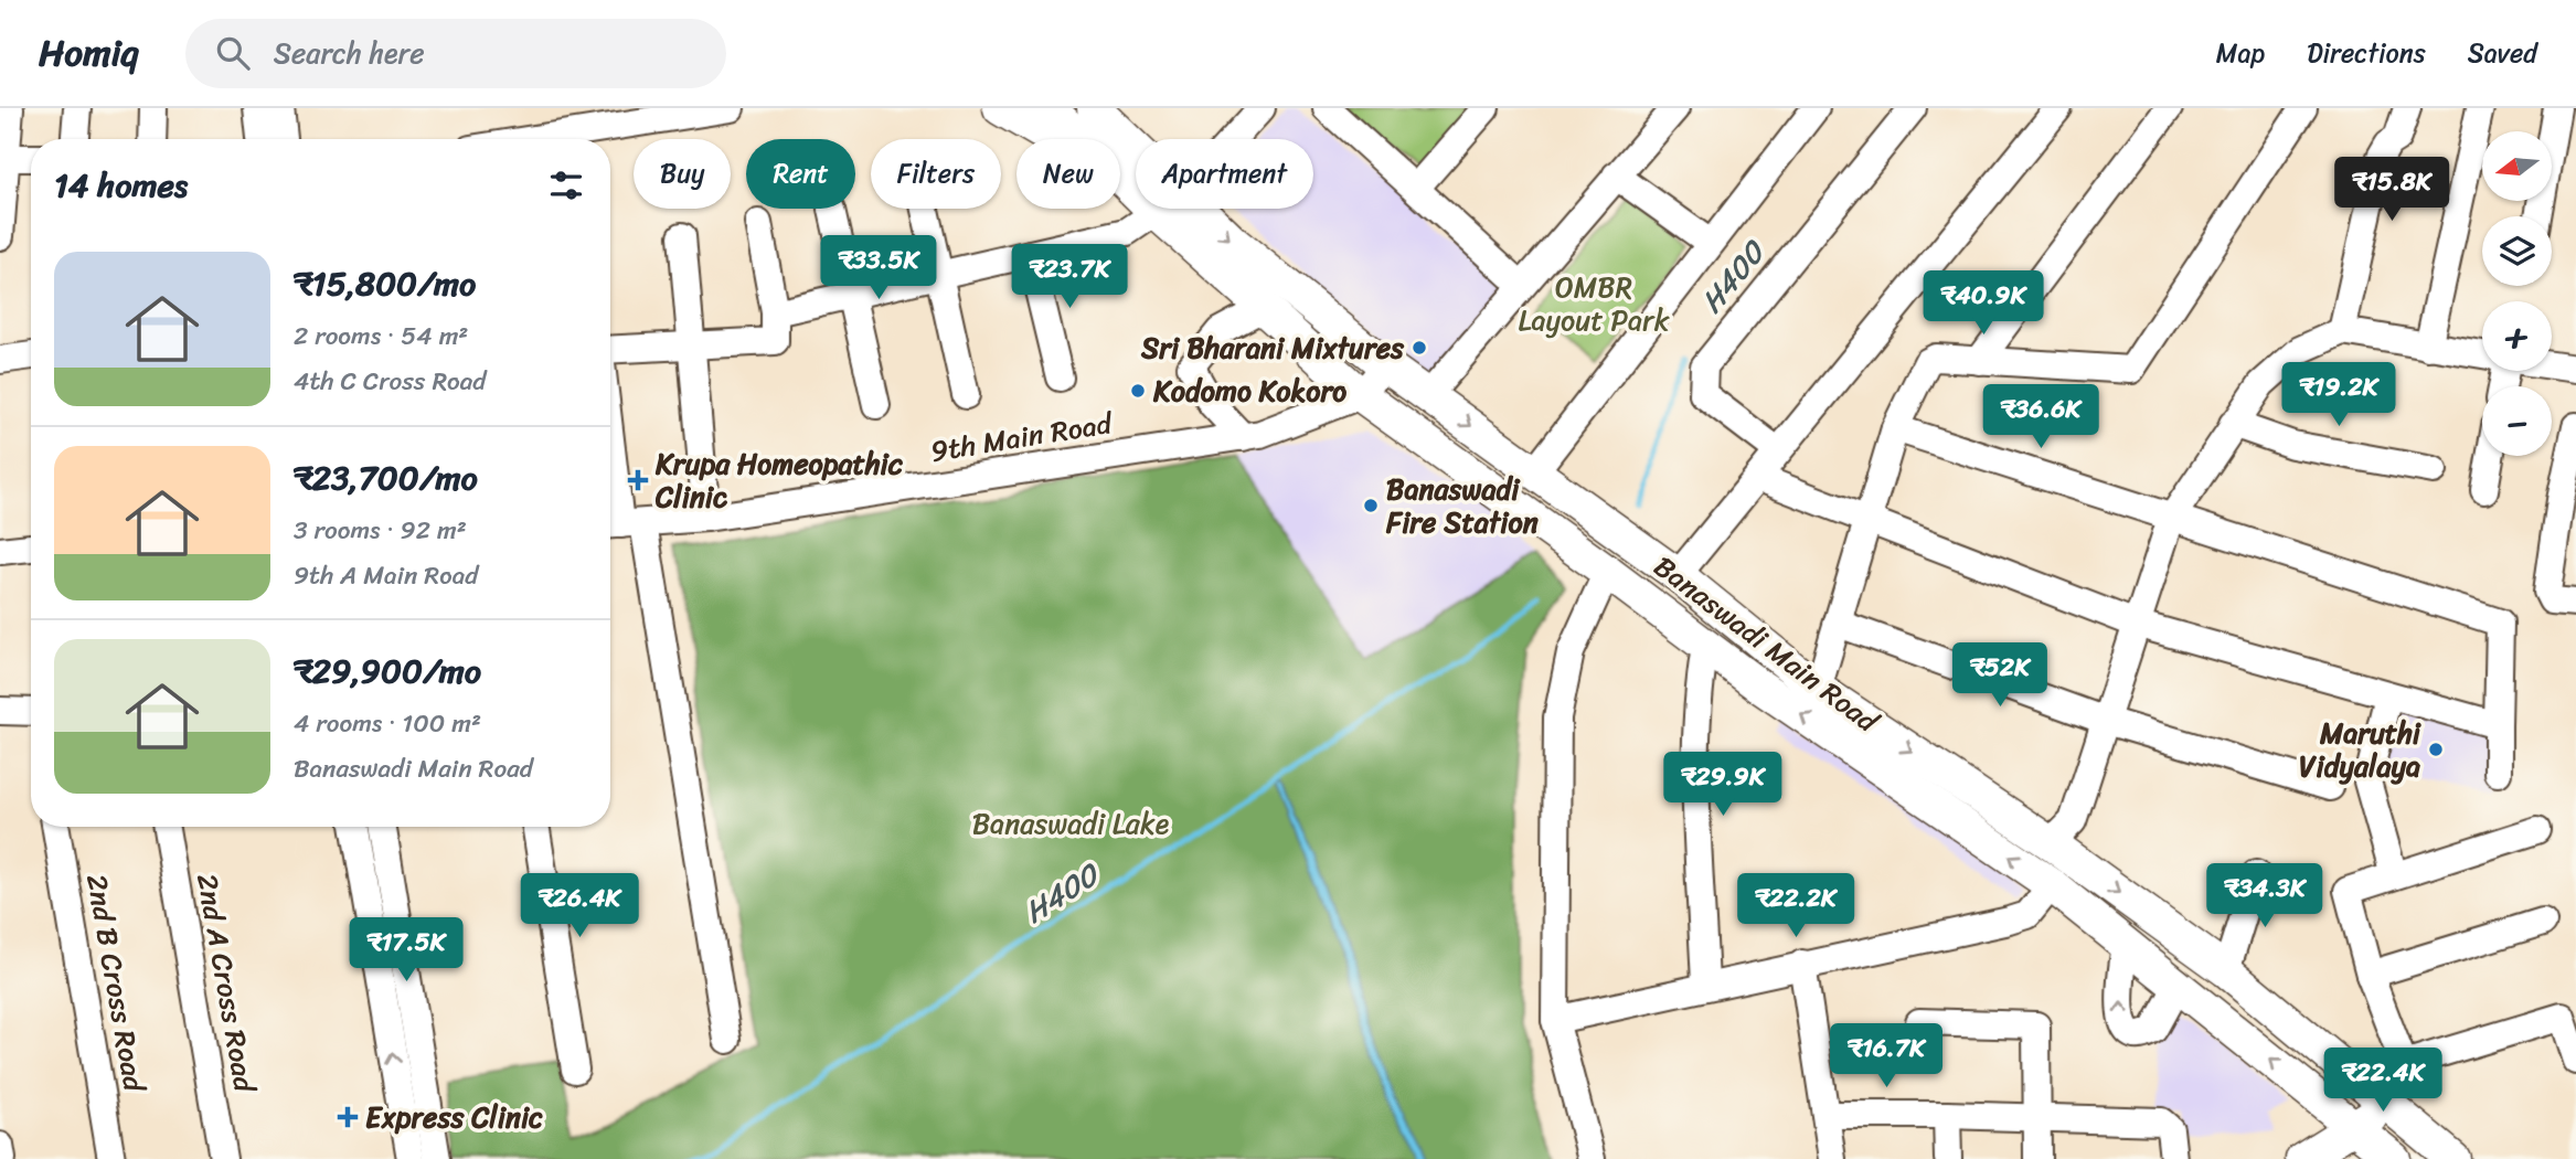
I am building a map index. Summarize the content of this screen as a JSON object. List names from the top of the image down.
{
  "streets": {
    "main road": ["Banaswadi Main Road"],
    "street": ["9th Main Road", "2nd B Cross Road", "2nd A Cross Road"]
  },
  "crossings": [
    ["9th Main Road", "Banaswadi Main Road"]
  ],
  "water": ["H400"],
  "parks": ["OMBR Layout Park", "Banaswadi Lake"],
  "places": {
    "other": [
      "Sri Bharani Mixtures",
      "Kodomo Kokoro",
      "Banaswadi Fire Station",
      "Maruthi Vidyalaya"
    ],
    "health": ["Krupa Homeopathic Clinic", "Express Clinic"]
  },
  "north": "left",
  "page": {
    "header": "Homiq",
    "search": "Search here",
    "nav": ["Map", "Directions", "Saved"],
    "map_buttons": ["+", "−"],
    "chip": [
      "Buy",
      "Rent",
      "Filters",
      "New",
      "Apartment"
    ],
    "heading": "14 homes",
    "price": [
      "₹15.8K",
      "₹33.5K",
      "₹23.7K",
      "₹40.9K",
      "₹19.2K",
      "₹36.6K",
      "₹52K",
      "₹29.9K",
      "₹34.3K",
      "₹26.4K",
      "₹22.2K",
      "₹17.5K",
      "₹16.7K",
      "₹22.4K"
    ],
    "list": [
      {
        "name": "₹15,800/mo",
        "note": "2 rooms · 54 m² · 4th C Cross Road"
      },
      {
        "name": "₹23,700/mo",
        "note": "3 rooms · 92 m² · 9th A Main Road"
      },
      {
        "name": "₹29,900/mo",
        "note": "4 rooms · 100 m² · Banaswadi Main Road"
      }
    ]
  }
}
